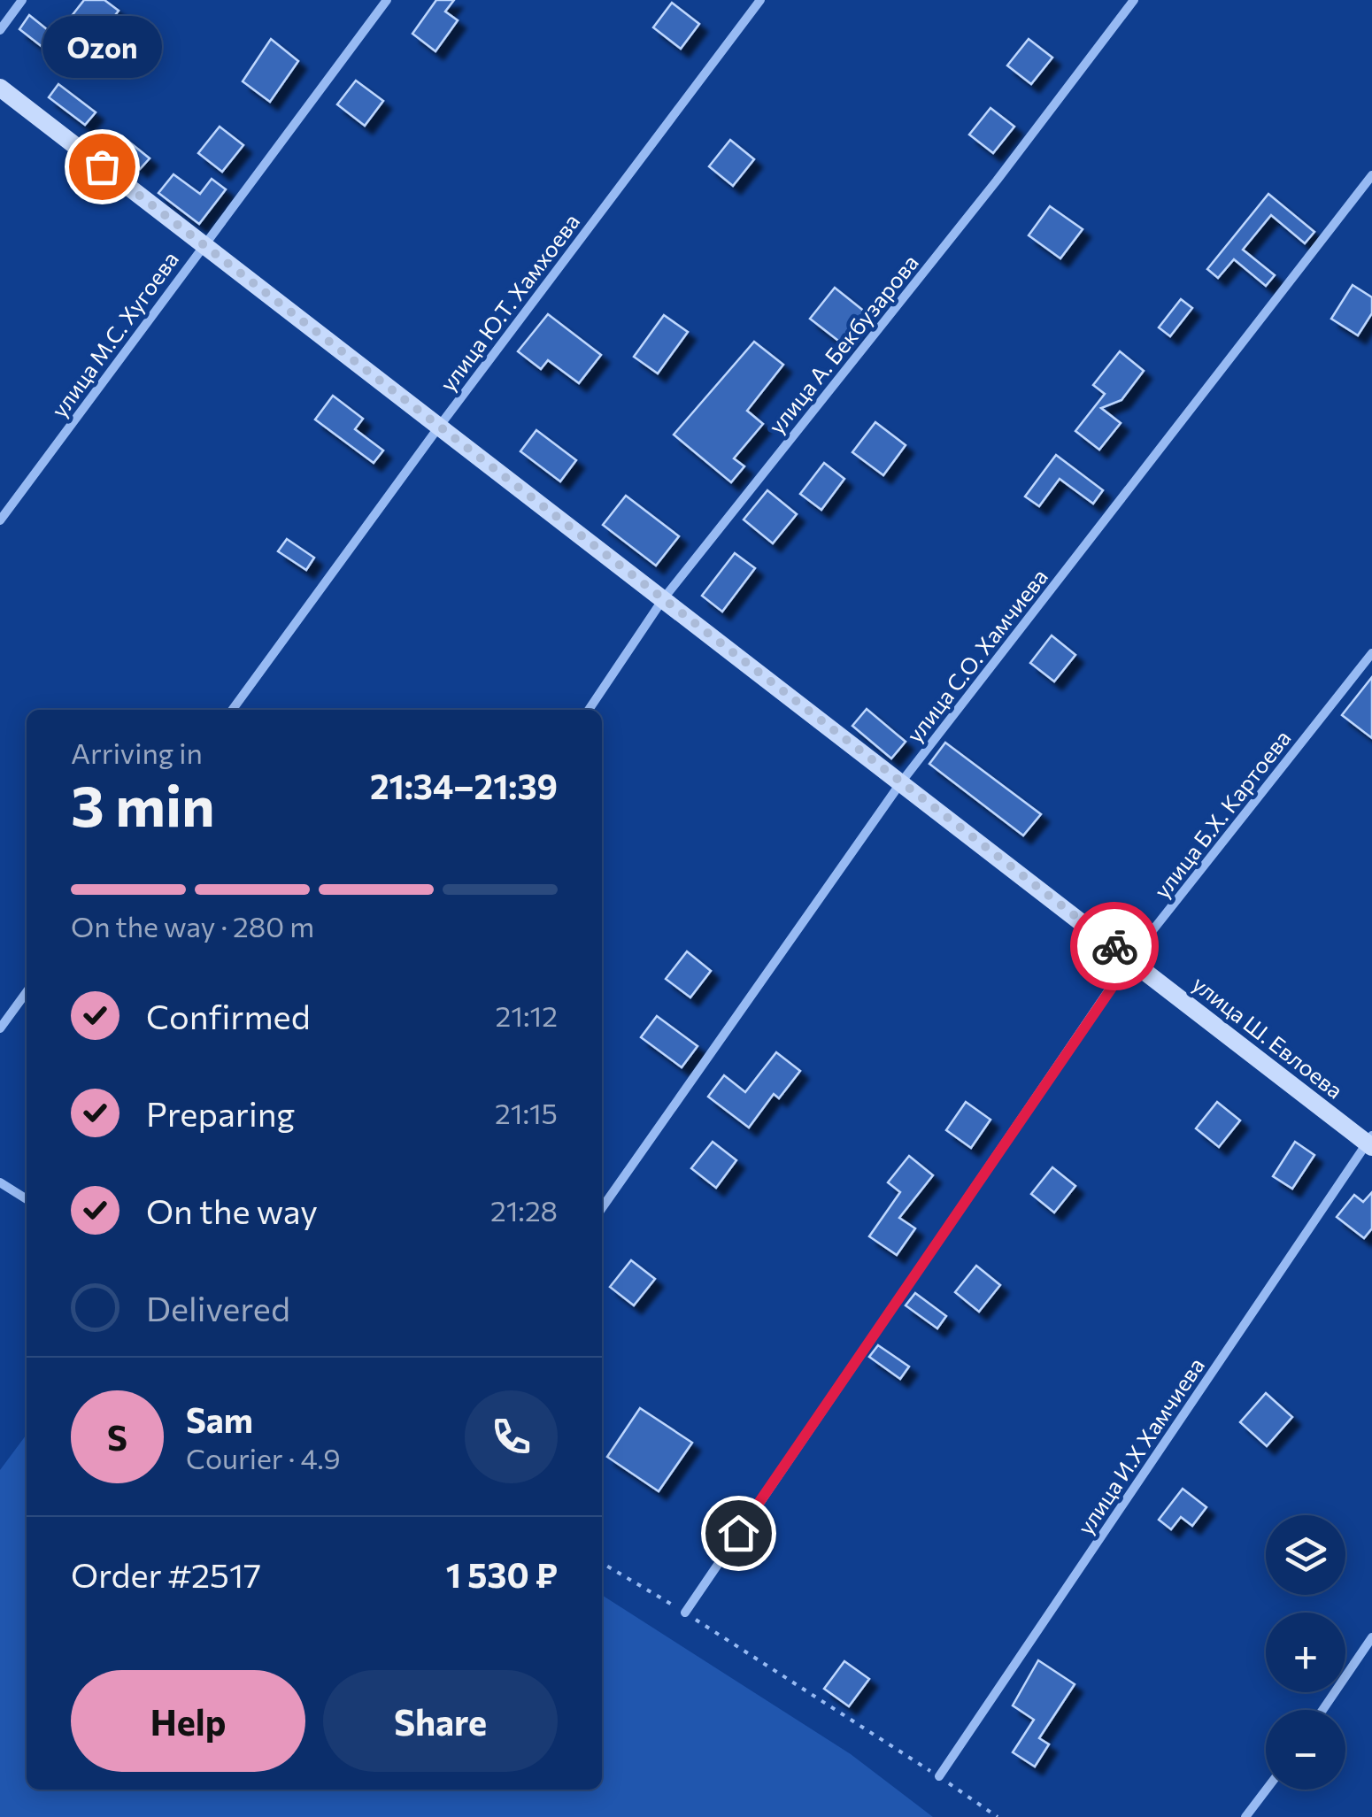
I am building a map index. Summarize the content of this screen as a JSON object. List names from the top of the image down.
{
  "streets": {
    "street": [
      "улица Ю.Т. Хамхоева",
      "улица М.С. Хугоева",
      "улица А. Бекбузарова",
      "улица С.О. Хамчиева",
      "улица Б.Х. Картоева",
      "улица Ш. Евлоева",
      "улица И.Х Хамчиева"
    ]
  },
  "crossings": [
    ["улица Ю.Т. Хамхоева", "улица Ш. Евлоева"],
    ["улица М.С. Хугоева", "улица Ш. Евлоева"],
    ["улица А. Бекбузарова", "улица Ш. Евлоева"],
    ["улица С.О. Хамчиева", "улица Ш. Евлоева"],
    ["улица Б.Х. Картоева", "улица Ш. Евлоева"],
    ["улица Ш. Евлоева", "улица И.Х Хамчиева"]
  ],
  "places": ["Ozon"],
  "page": {
    "bubble": "Ozon",
    "heading": ["3 min", "Arriving in", "21:34–21:39"],
    "panel": [
      "Sam",
      "Courier · 4.9",
      "Order #2517",
      "1 530 ₽"
    ],
    "bar": "On the way · 280 m",
    "list": [
      ["Confirmed", "21:12"],
      ["Preparing", "21:15"],
      ["On the way", "21:28"],
      "Delivered"
    ],
    "round": "S",
    "map_buttons": ["+", "−"],
    "buttons": ["Help", "Share"]
  }
}
